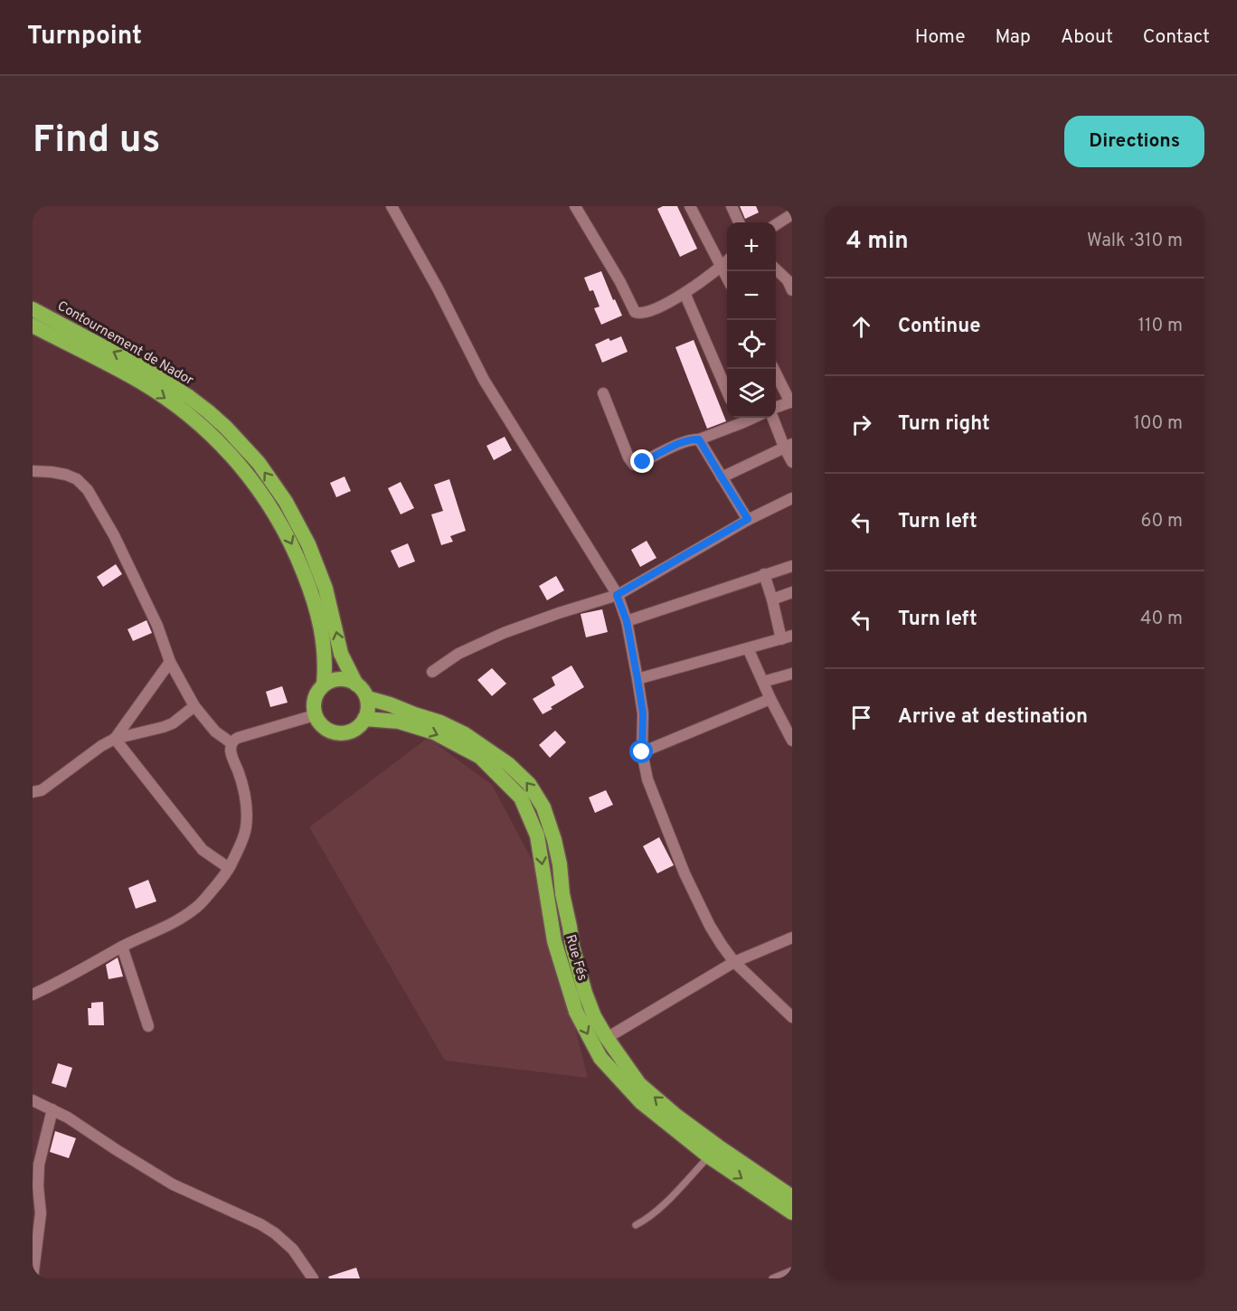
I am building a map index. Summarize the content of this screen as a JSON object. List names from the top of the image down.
{
  "streets": {
    "highway": ["Contournement de Nador", "Rue Fés"]
  },
  "crossings": [
    ["Contournement de Nador", "Rue Fés"]
  ],
  "page": {
    "header": "Turnpoint",
    "nav": [
      "Home",
      "Map",
      "About",
      "Contact"
    ],
    "buttons": "Directions",
    "title": "Find us",
    "heading": ["4 min", "Walk · 310 m"],
    "map_buttons": ["+", "−"],
    "list": [
      ["Continue", "110 m"],
      ["Turn right", "100 m"],
      ["Turn left", "60 m"],
      ["Turn left", "40 m"],
      "Arrive at destination"
    ]
  }
}
